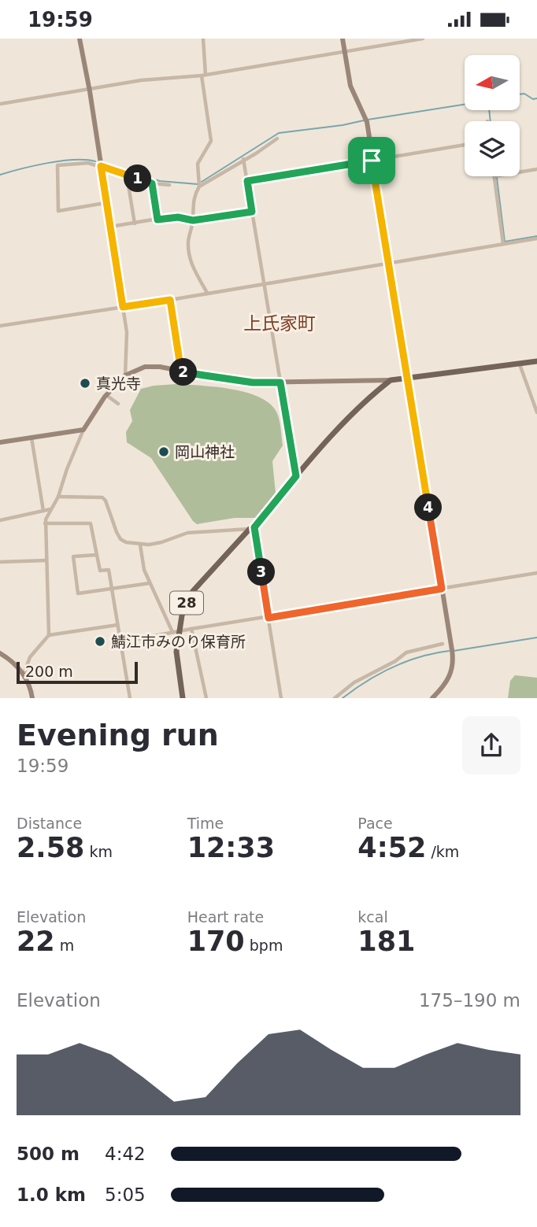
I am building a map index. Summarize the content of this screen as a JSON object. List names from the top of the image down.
{
  "streets": {
    "main road": ["28"]
  },
  "districts": ["上氏家町"],
  "places": ["真光寺", "岡山神社", "鯖江市みのり保育所"],
  "scale_bar": "200 m",
  "north": "left",
  "page": {
    "status": "19:59",
    "pins": [
      "1",
      "2",
      "4",
      "3"
    ],
    "scale": "200 m",
    "heading": ["Evening run", "19:59"],
    "stats": [
      ["Distance", "2.58 km"],
      ["Time", "12:33"],
      ["Pace", "4:52 /km"],
      ["Elevation", "22 m"],
      ["Heart rate", "170 bpm"],
      ["kcal", "181"]
    ],
    "chart": ["Elevation", "175–190 m"],
    "list": [
      {
        "name": "500 m",
        "note": "4:42"
      },
      {
        "name": "1.0 km",
        "note": "5:05"
      }
    ]
  }
}
